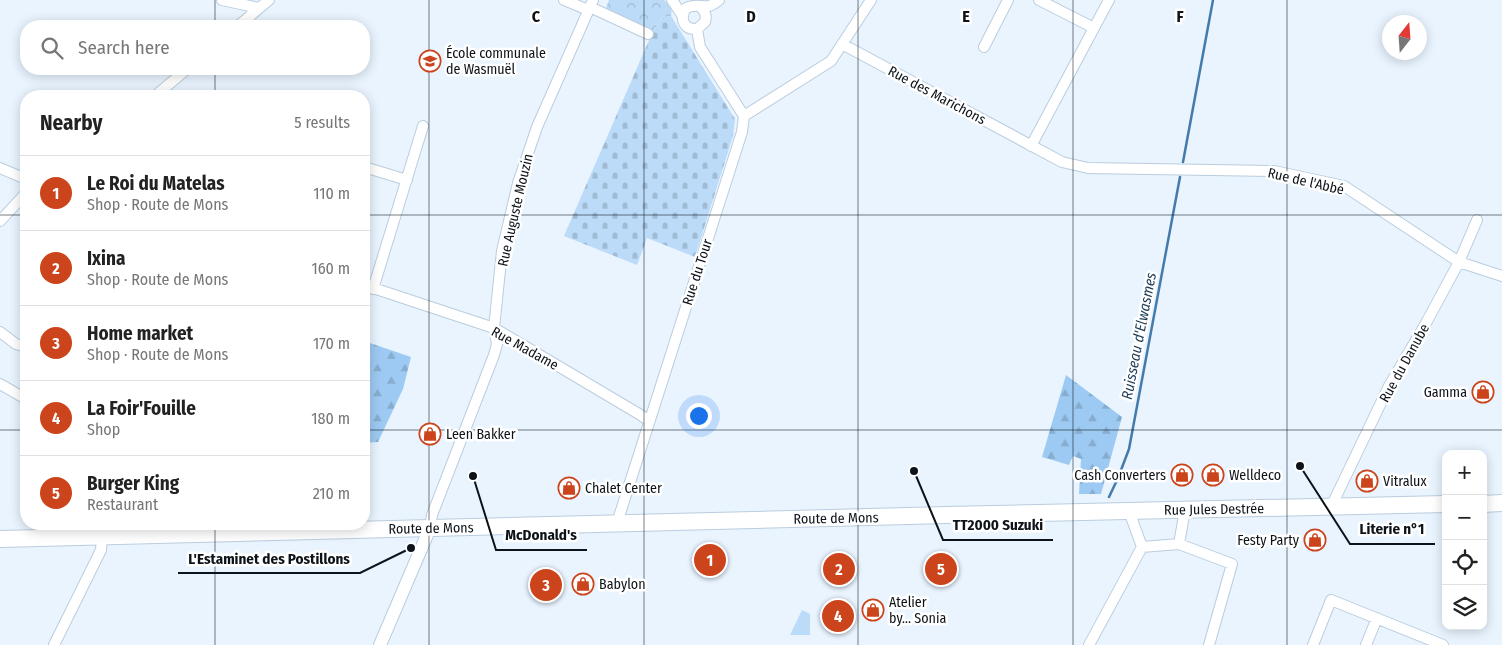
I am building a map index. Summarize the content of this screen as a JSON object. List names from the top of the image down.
{
  "streets": {
    "main road": ["Rue Jules Destrée", "Route de Mons"],
    "street": [
      "Rue des Marichons",
      "Rue de l'Abbé",
      "Rue Auguste Mouzin",
      "Rue du Tour",
      "Rue Madame",
      "Rue du Danube"
    ]
  },
  "crossings": [
    ["Rue des Marichons", "Rue de l'Abbé"],
    ["Rue de l'Abbé", "Rue du Danube"],
    ["Rue Auguste Mouzin", "Rue Madame"],
    ["Rue Auguste Mouzin", "Route de Mons"],
    ["Rue du Tour", "Rue Madame"],
    ["Rue du Tour", "Route de Mons"],
    ["Rue du Danube", "Rue Jules Destrée"],
    ["Rue Jules Destrée", "Route de Mons"]
  ],
  "water": ["Ruisseau d'Elwasmes"],
  "places": {
    "school or university": ["École communale de Wasmuël"],
    "shop": [
      "Gamma",
      "Leen Bakker",
      "Cash Converters",
      "Welldeco",
      "Vitralux",
      "Chalet Center",
      "Festy Party",
      "Babylon",
      "Atelier by... Sonia"
    ],
    "other": [
      "Literie n°1",
      "TT2000 Suzuki",
      "McDonald's",
      "L'Estaminet des Postillons"
    ]
  },
  "north": "top",
  "page": {
    "search": "Search here",
    "heading": ["Nearby", "5 results"],
    "list": [
      {
        "mark": "1",
        "name": "Le Roi du Matelas",
        "note": "Shop · Route de Mons",
        "value": "110 m"
      },
      {
        "mark": "2",
        "name": "Ixina",
        "note": "Shop · Route de Mons",
        "value": "160 m"
      },
      {
        "mark": "3",
        "name": "Home market",
        "note": "Shop · Route de Mons",
        "value": "170 m"
      },
      {
        "mark": "4",
        "name": "La Foir'Fouille",
        "note": "Shop",
        "value": "180 m"
      },
      {
        "mark": "5",
        "name": "Burger King",
        "note": "Restaurant",
        "value": "210 m"
      }
    ],
    "map_buttons": ["+", "−"],
    "pins": [
      "1",
      "2",
      "5",
      "3",
      "4"
    ]
  },
  "grid": {
    "columns": [
      "C",
      "D",
      "E",
      "F"
    ]
  }
}
